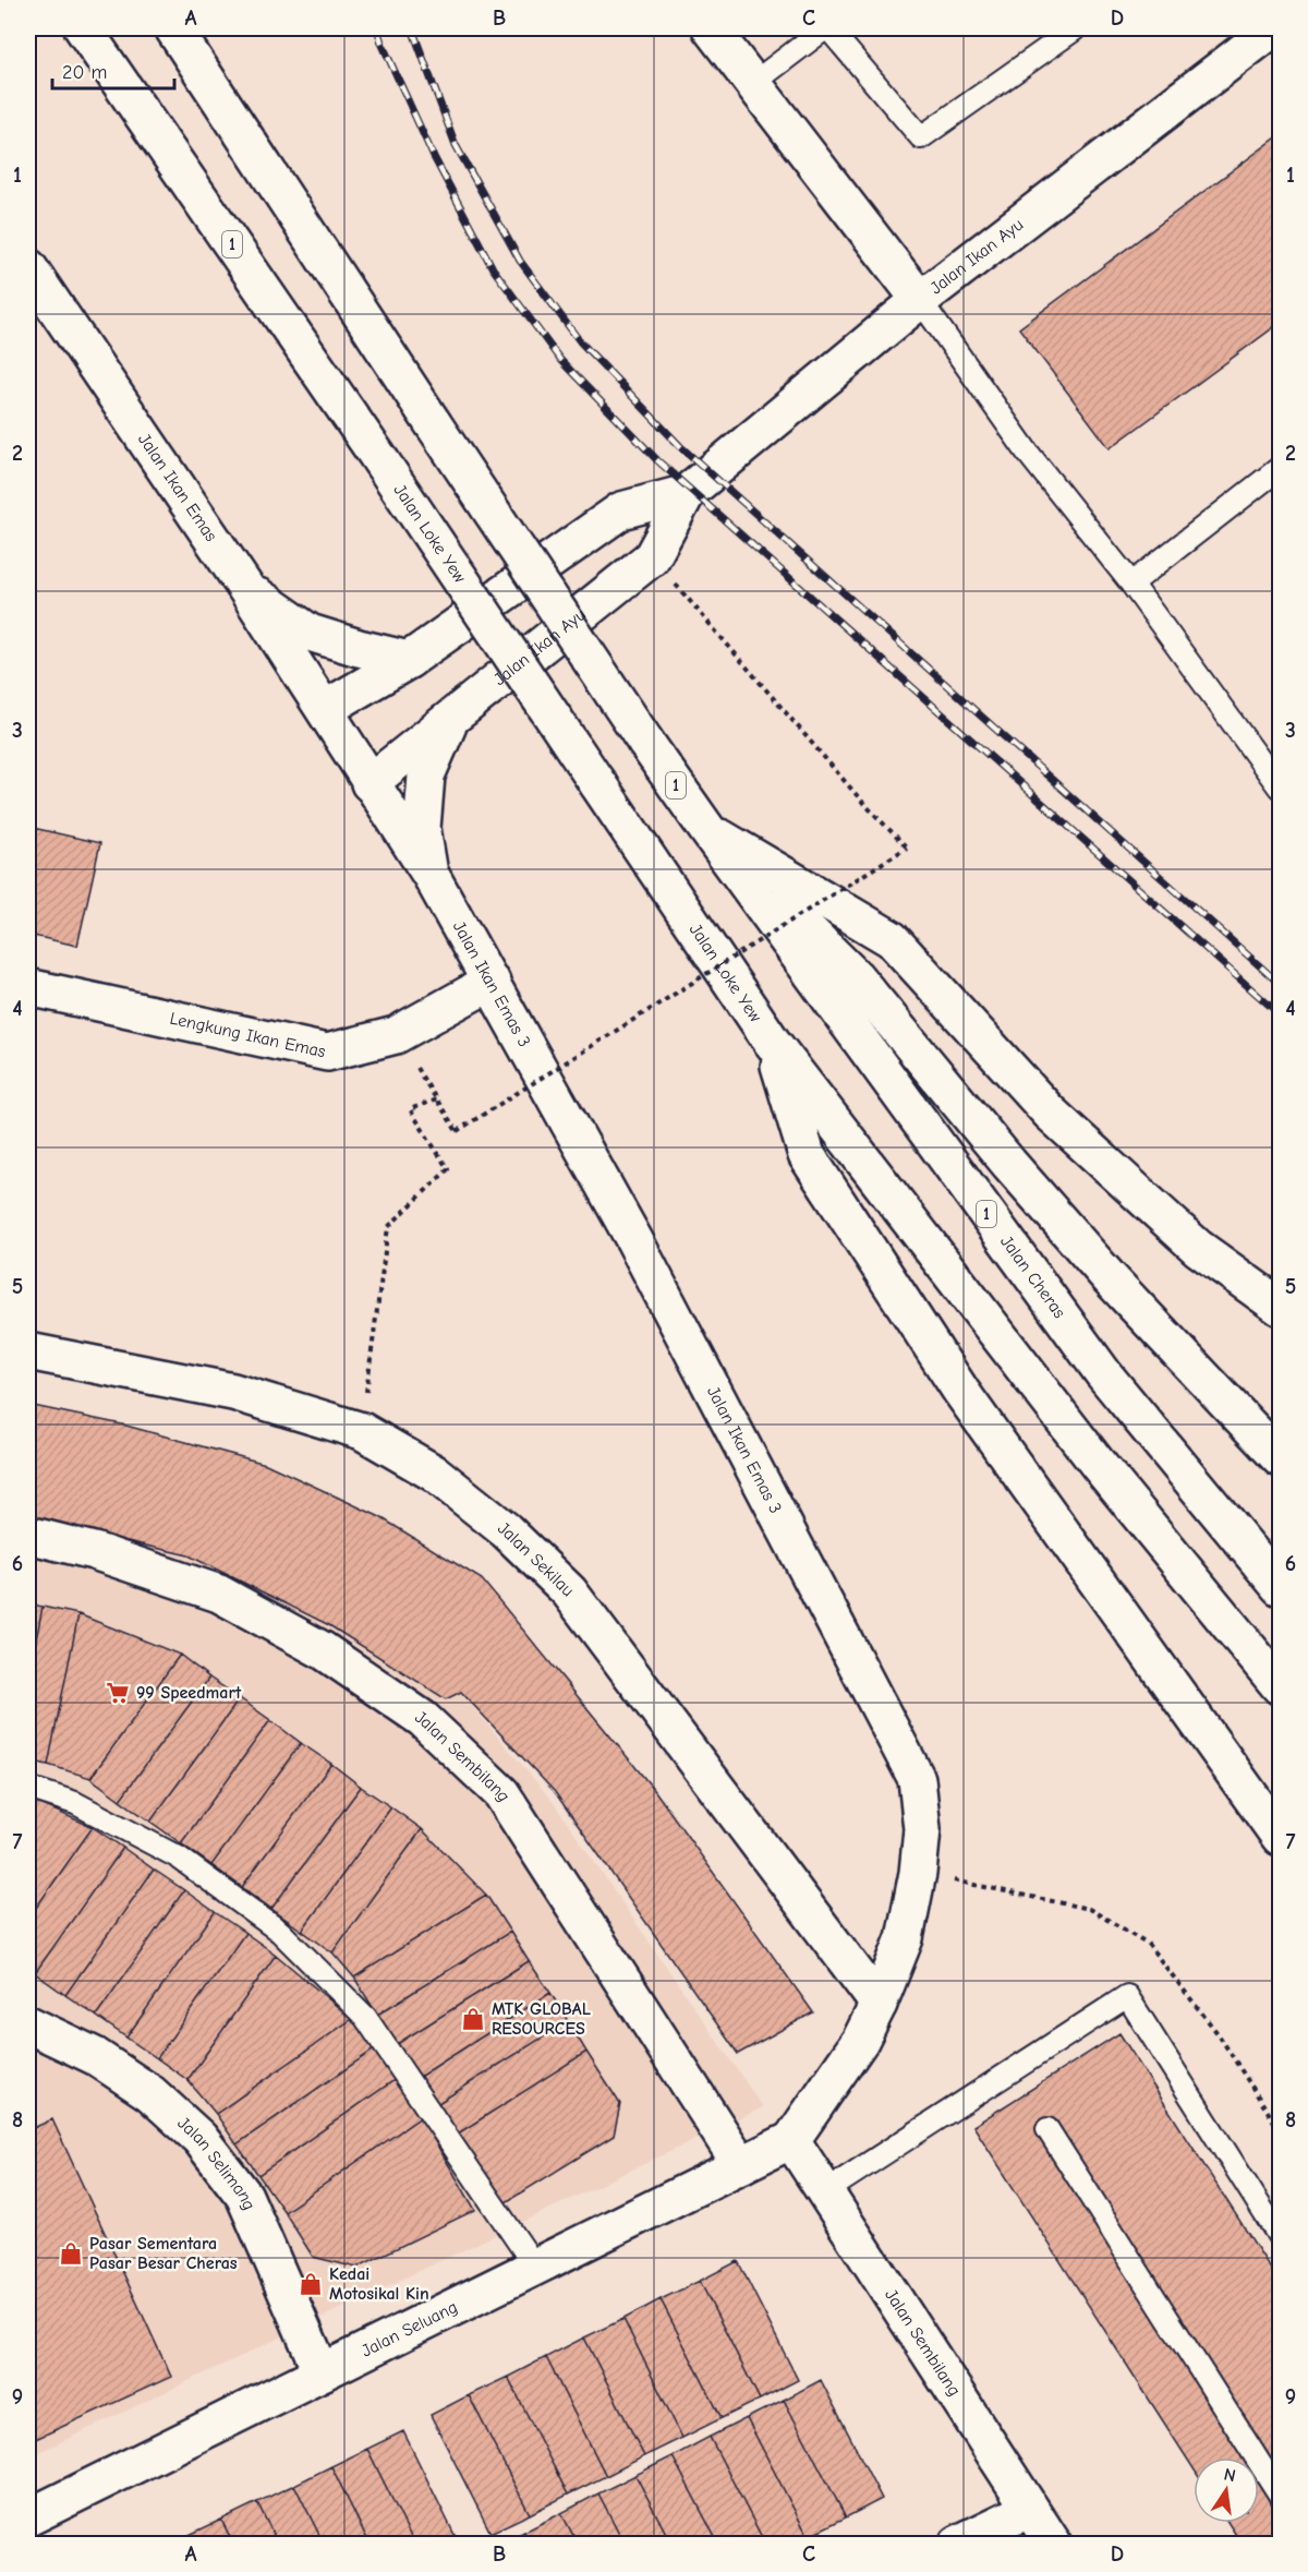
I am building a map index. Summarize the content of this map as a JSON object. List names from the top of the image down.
{
  "streets": {
    "main road": [
      "1",
      "Jalan Ikan Ayu",
      "Jalan Ikan Emas",
      "Jalan Loke Yew",
      "Jalan Ikan Emas 3",
      "Lengkung Ikan Emas",
      "Jalan Cheras",
      "Jalan Sekilau",
      "Jalan Sembilang",
      "Jalan Selimang",
      "Jalan Seluang"
    ]
  },
  "crossings": [
    ["1", "Jalan Loke Yew"],
    ["1", "Jalan Cheras"],
    ["Jalan Ikan Ayu", "Jalan Ikan Emas"],
    ["Jalan Ikan Ayu", "Jalan Ikan Emas 3"],
    ["Jalan Ikan Emas", "Jalan Ikan Emas 3"],
    ["Jalan Ikan Emas 3", "Lengkung Ikan Emas"],
    ["Jalan Ikan Emas 3", "Jalan Sekilau"],
    ["Jalan Ikan Emas 3", "Jalan Sembilang"],
    ["Jalan Ikan Emas 3", "Jalan Seluang"],
    ["Jalan Sembilang", "Jalan Seluang"],
    ["Jalan Selimang", "Jalan Seluang"]
  ],
  "places": {
    "supermarket": ["99 Speedmart"],
    "shop": ["MTK GLOBAL RESOURCES", "Pasar Sementara Pasar Besar Cheras", "Kedai Motosikal Kin"]
  },
  "scale_bar": "20 m",
  "north": "top",
  "grid": {
    "columns": [
      "A",
      "B",
      "C",
      "D"
    ],
    "rows": [
      "1",
      "2",
      "3",
      "4",
      "5",
      "6",
      "7",
      "8",
      "9"
    ]
  }
}
